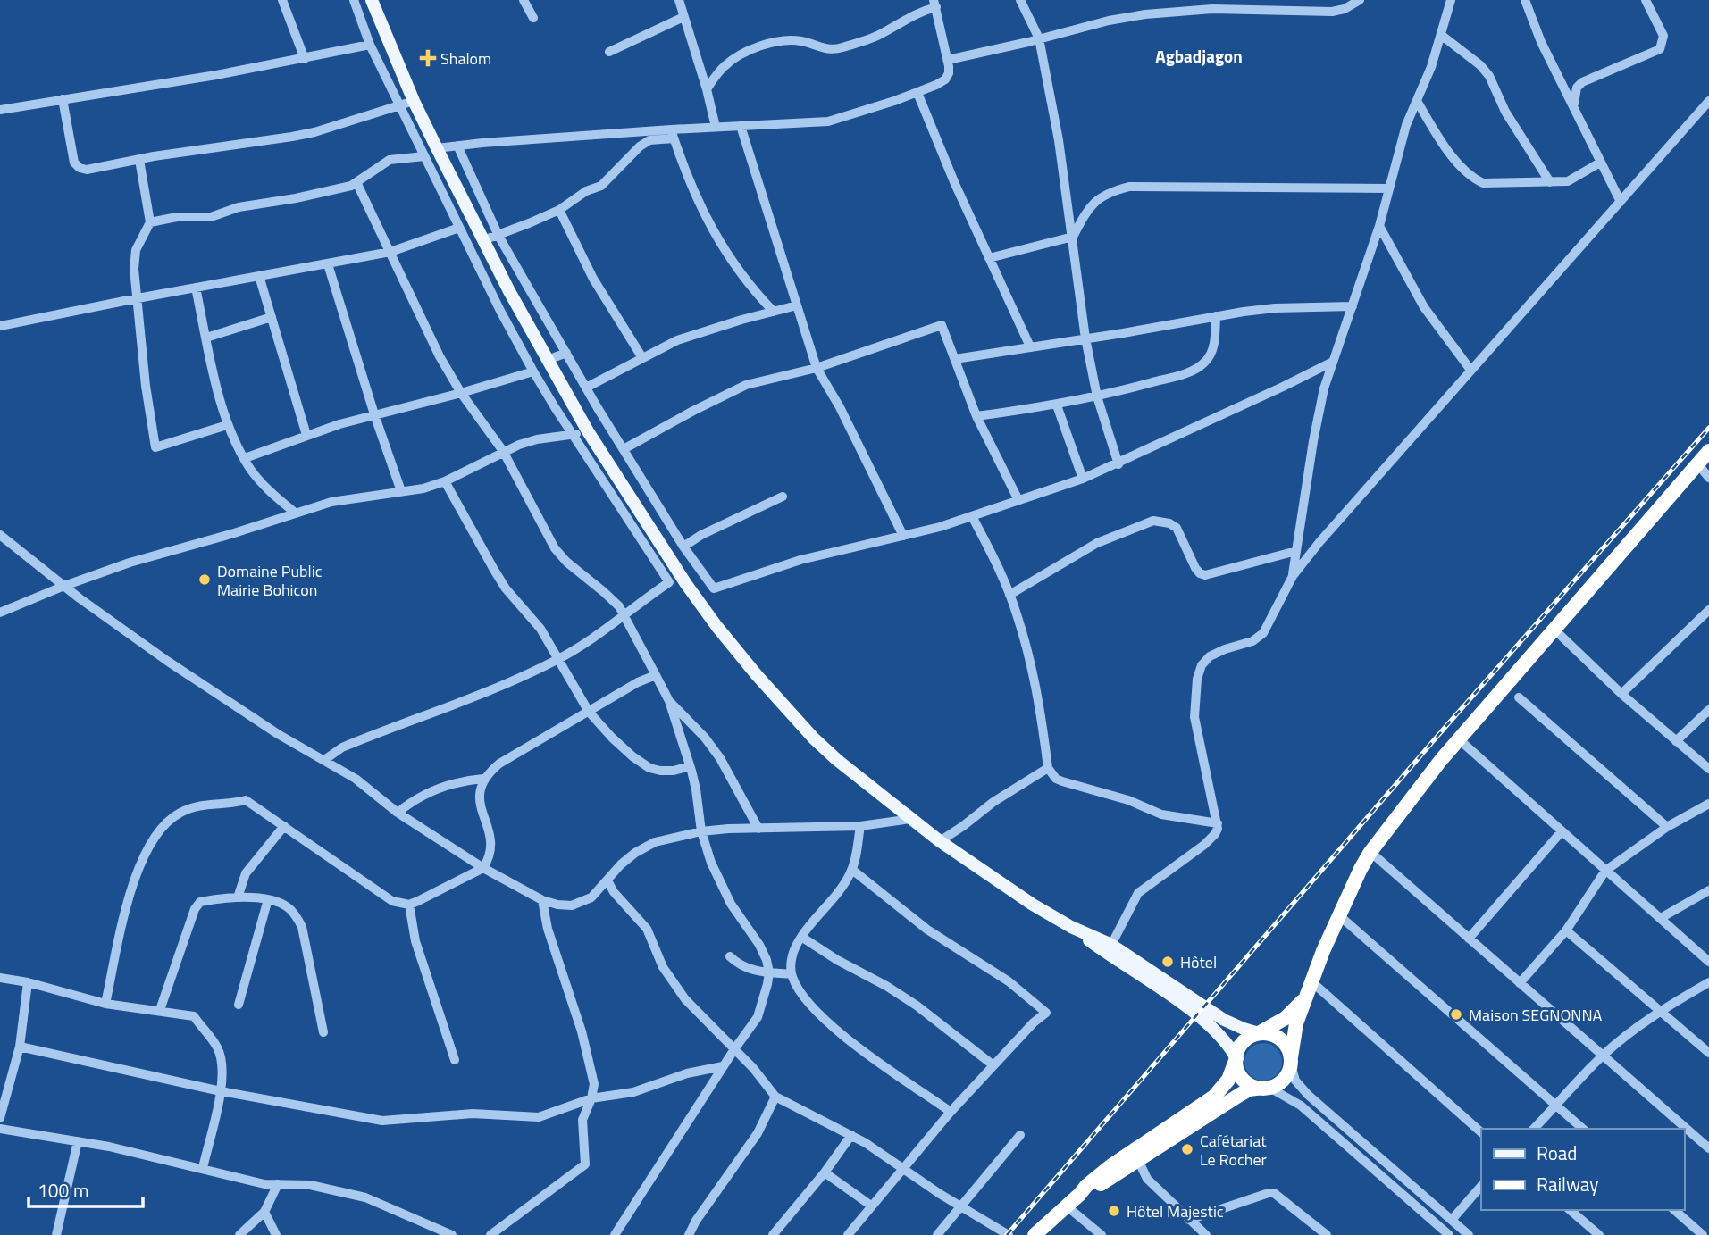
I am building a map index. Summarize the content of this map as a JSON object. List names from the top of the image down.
{
  "districts": ["Agbadjagon"],
  "places": {
    "health": ["Shalom"],
    "other": [
      "Domaine Public Mairie Bohicon",
      "Hôtel",
      "Maison SEGNONNA",
      "Cafétariat Le Rocher",
      "Hôtel Majestic"
    ]
  },
  "legend": ["Road", "Railway"],
  "scale_bar": "100 m"
}
